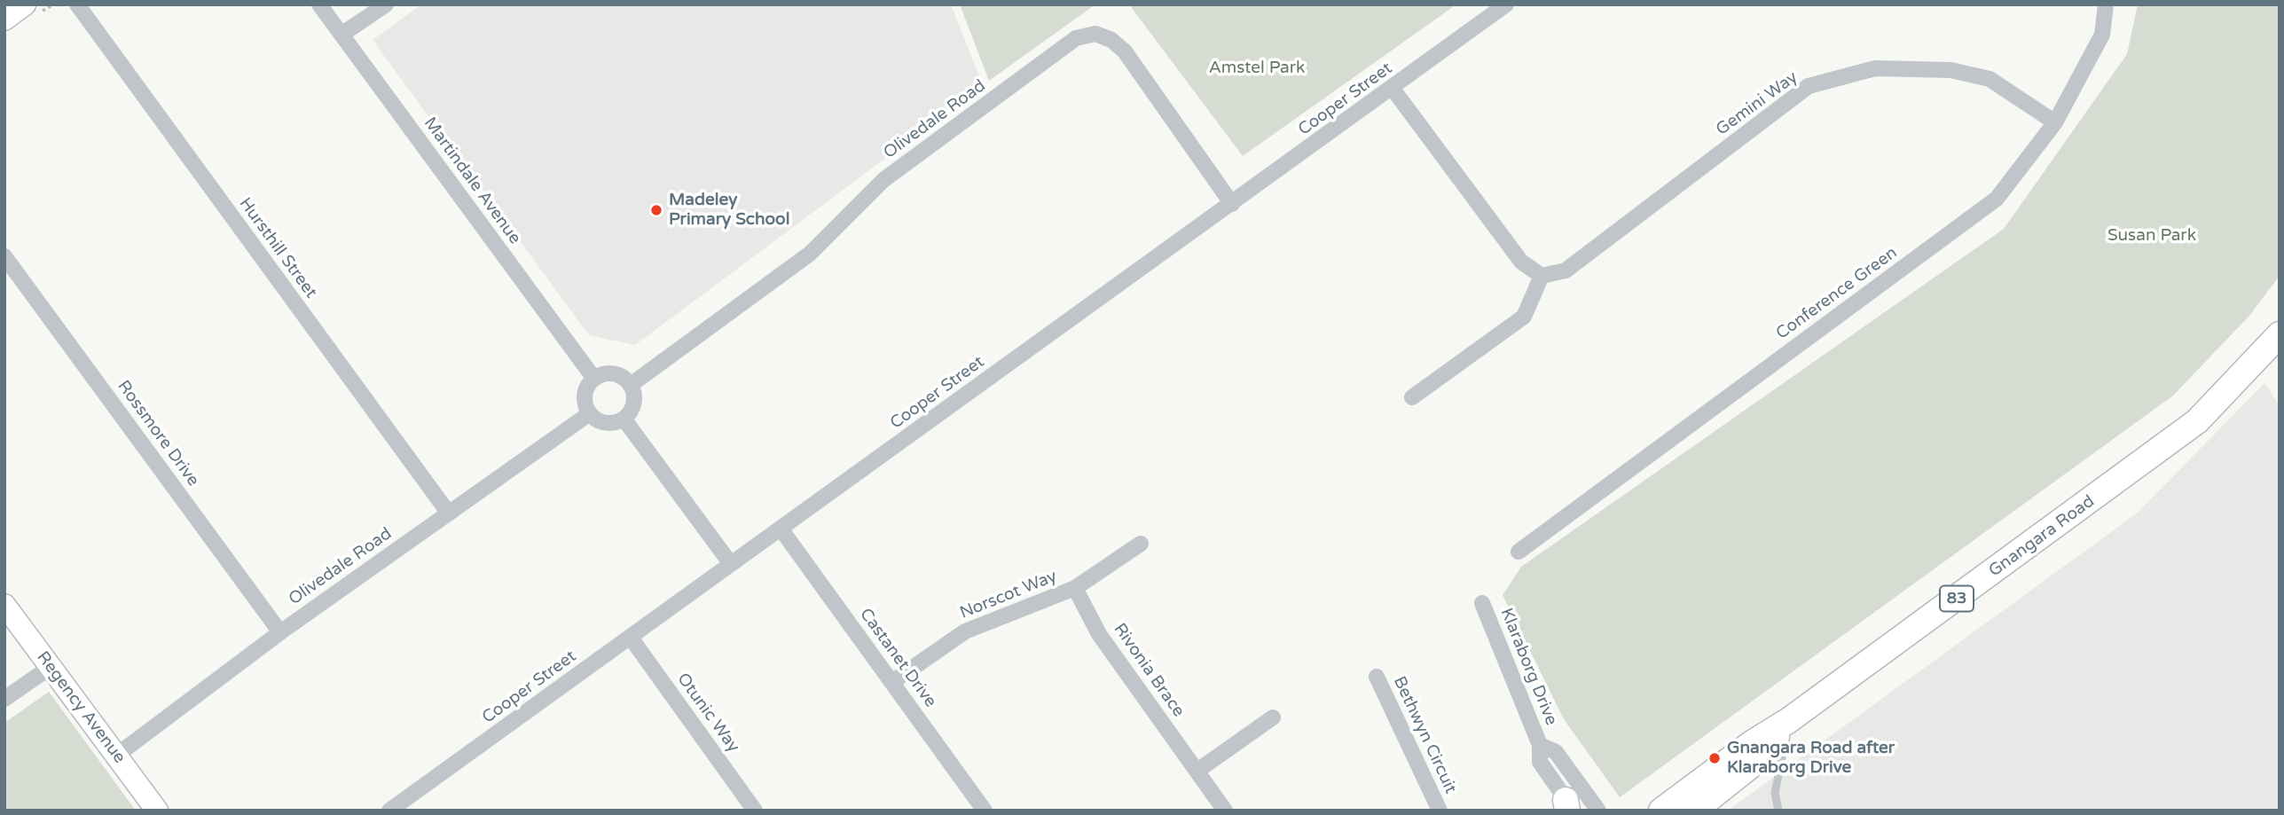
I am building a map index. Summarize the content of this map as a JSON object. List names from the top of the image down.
{
  "streets": {
    "main road": ["Gnangara Road", "83"],
    "street": [
      "Cooper Street",
      "Gemini Way",
      "Olivedale Road",
      "Martindale Avenue",
      "Hursthill Street",
      "Conference Green",
      "Rossmore Drive",
      "Norscot Way",
      "Castanet Drive",
      "Klaraborg Drive",
      "Rivonia Brace",
      "Regency Avenue",
      "Otunic Way",
      "Bethwyn Circuit"
    ]
  },
  "crossings": [
    ["Cooper Street", "Olivedale Road"],
    ["Cooper Street", "Castanet Drive"],
    ["Cooper Street", "Otunic Way"],
    ["Gemini Way", "Conference Green"],
    ["Olivedale Road", "Martindale Avenue"],
    ["Olivedale Road", "Hursthill Street"],
    ["Olivedale Road", "Rossmore Drive"],
    ["Olivedale Road", "Regency Avenue"],
    ["Norscot Way", "Castanet Drive"],
    ["Norscot Way", "Rivonia Brace"]
  ],
  "parks": ["Amstel Park", "Susan Park"],
  "places": ["Madeley Primary School", "Gnangara Road after Klaraborg Drive"]
}
